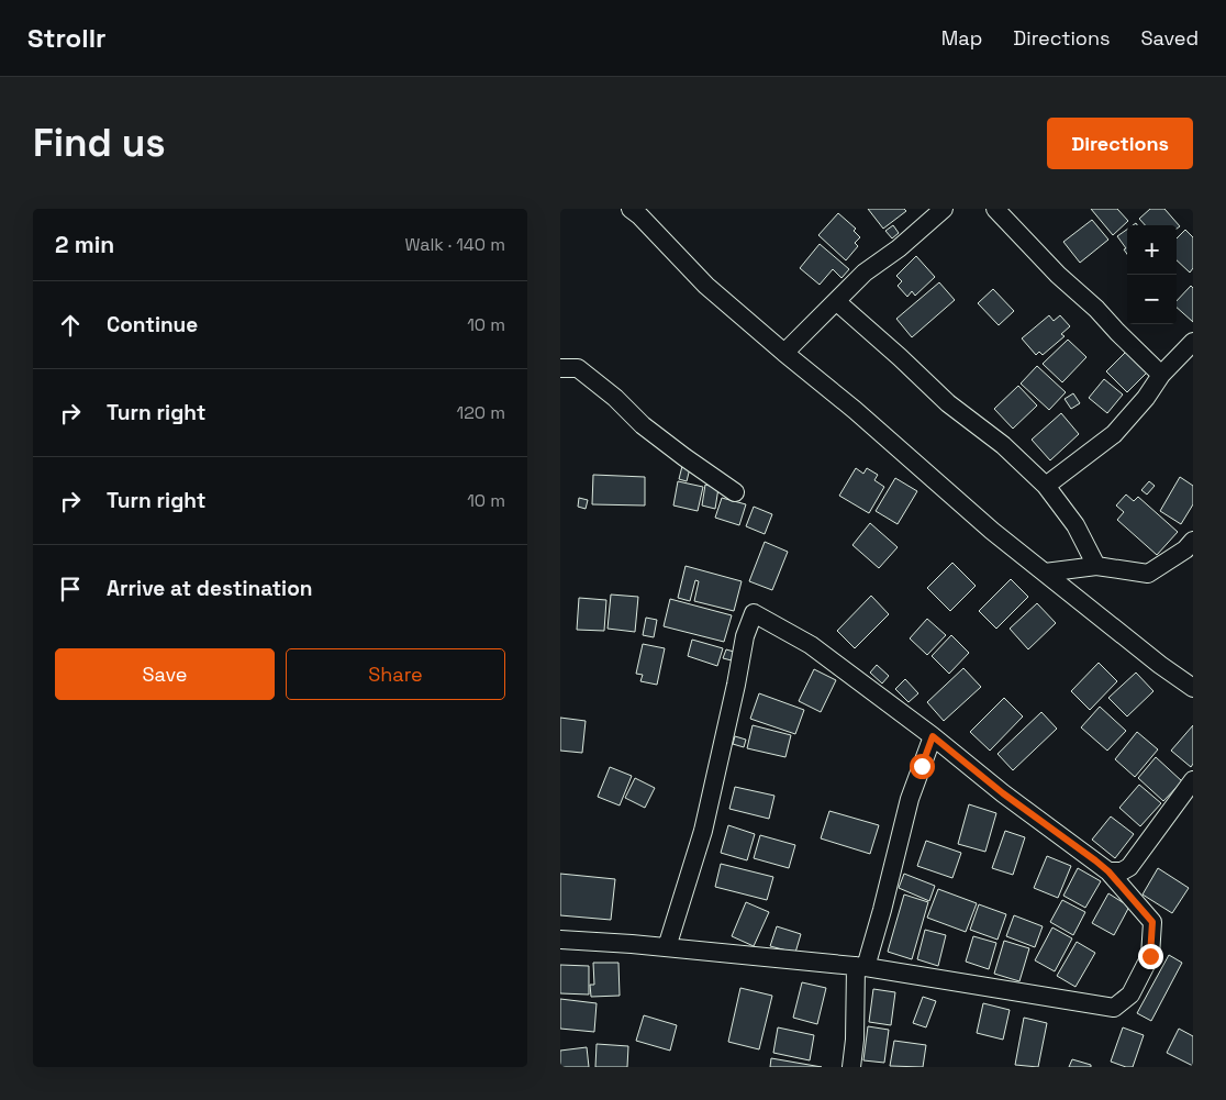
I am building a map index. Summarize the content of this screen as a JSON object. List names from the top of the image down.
{
  "page": {
    "header": "Strollr",
    "nav": ["Map", "Directions", "Saved"],
    "buttons": [
      "Directions",
      ["Save", "Share"]
    ],
    "title": "Find us",
    "heading": ["2 min", "Walk · 140 m"],
    "map_buttons": ["+", "−"],
    "list": [
      ["Continue", "10 m"],
      ["Turn right", "120 m"],
      ["Turn right", "10 m"],
      "Arrive at destination"
    ]
  }
}
